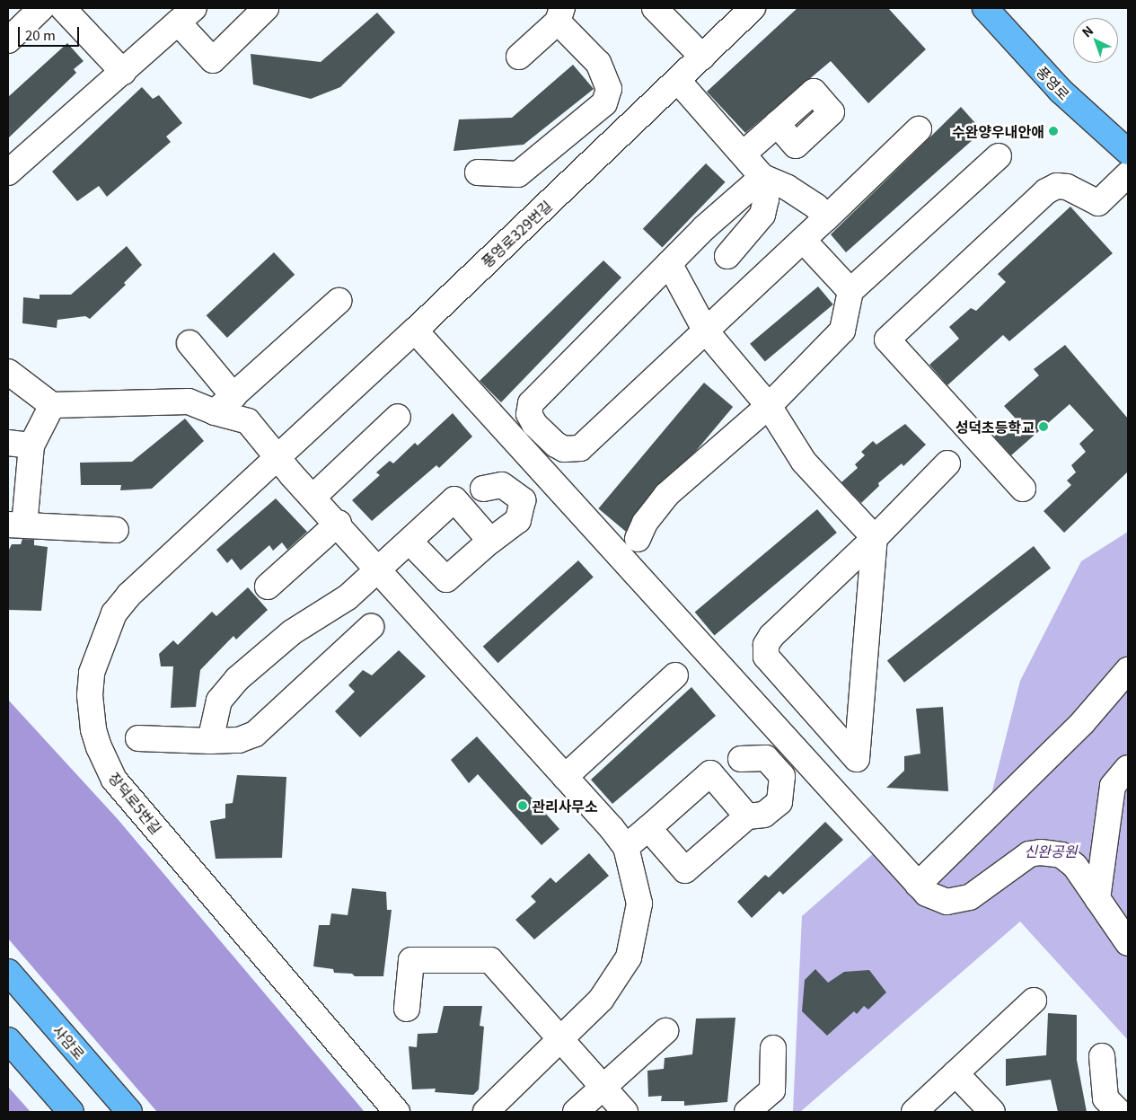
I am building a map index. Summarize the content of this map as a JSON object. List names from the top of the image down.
{
  "streets": {
    "main road": ["풍영로", "사암로"],
    "street": ["풍영로329번길", "장덕로5번길"]
  },
  "crossings": [
    ["풍영로329번길", "장덕로5번길"]
  ],
  "parks": ["신완공원"],
  "places": ["수완양우내안애", "성덕초등학교", "관리사무소"],
  "scale_bar": "20 m",
  "north": "top left"
}
